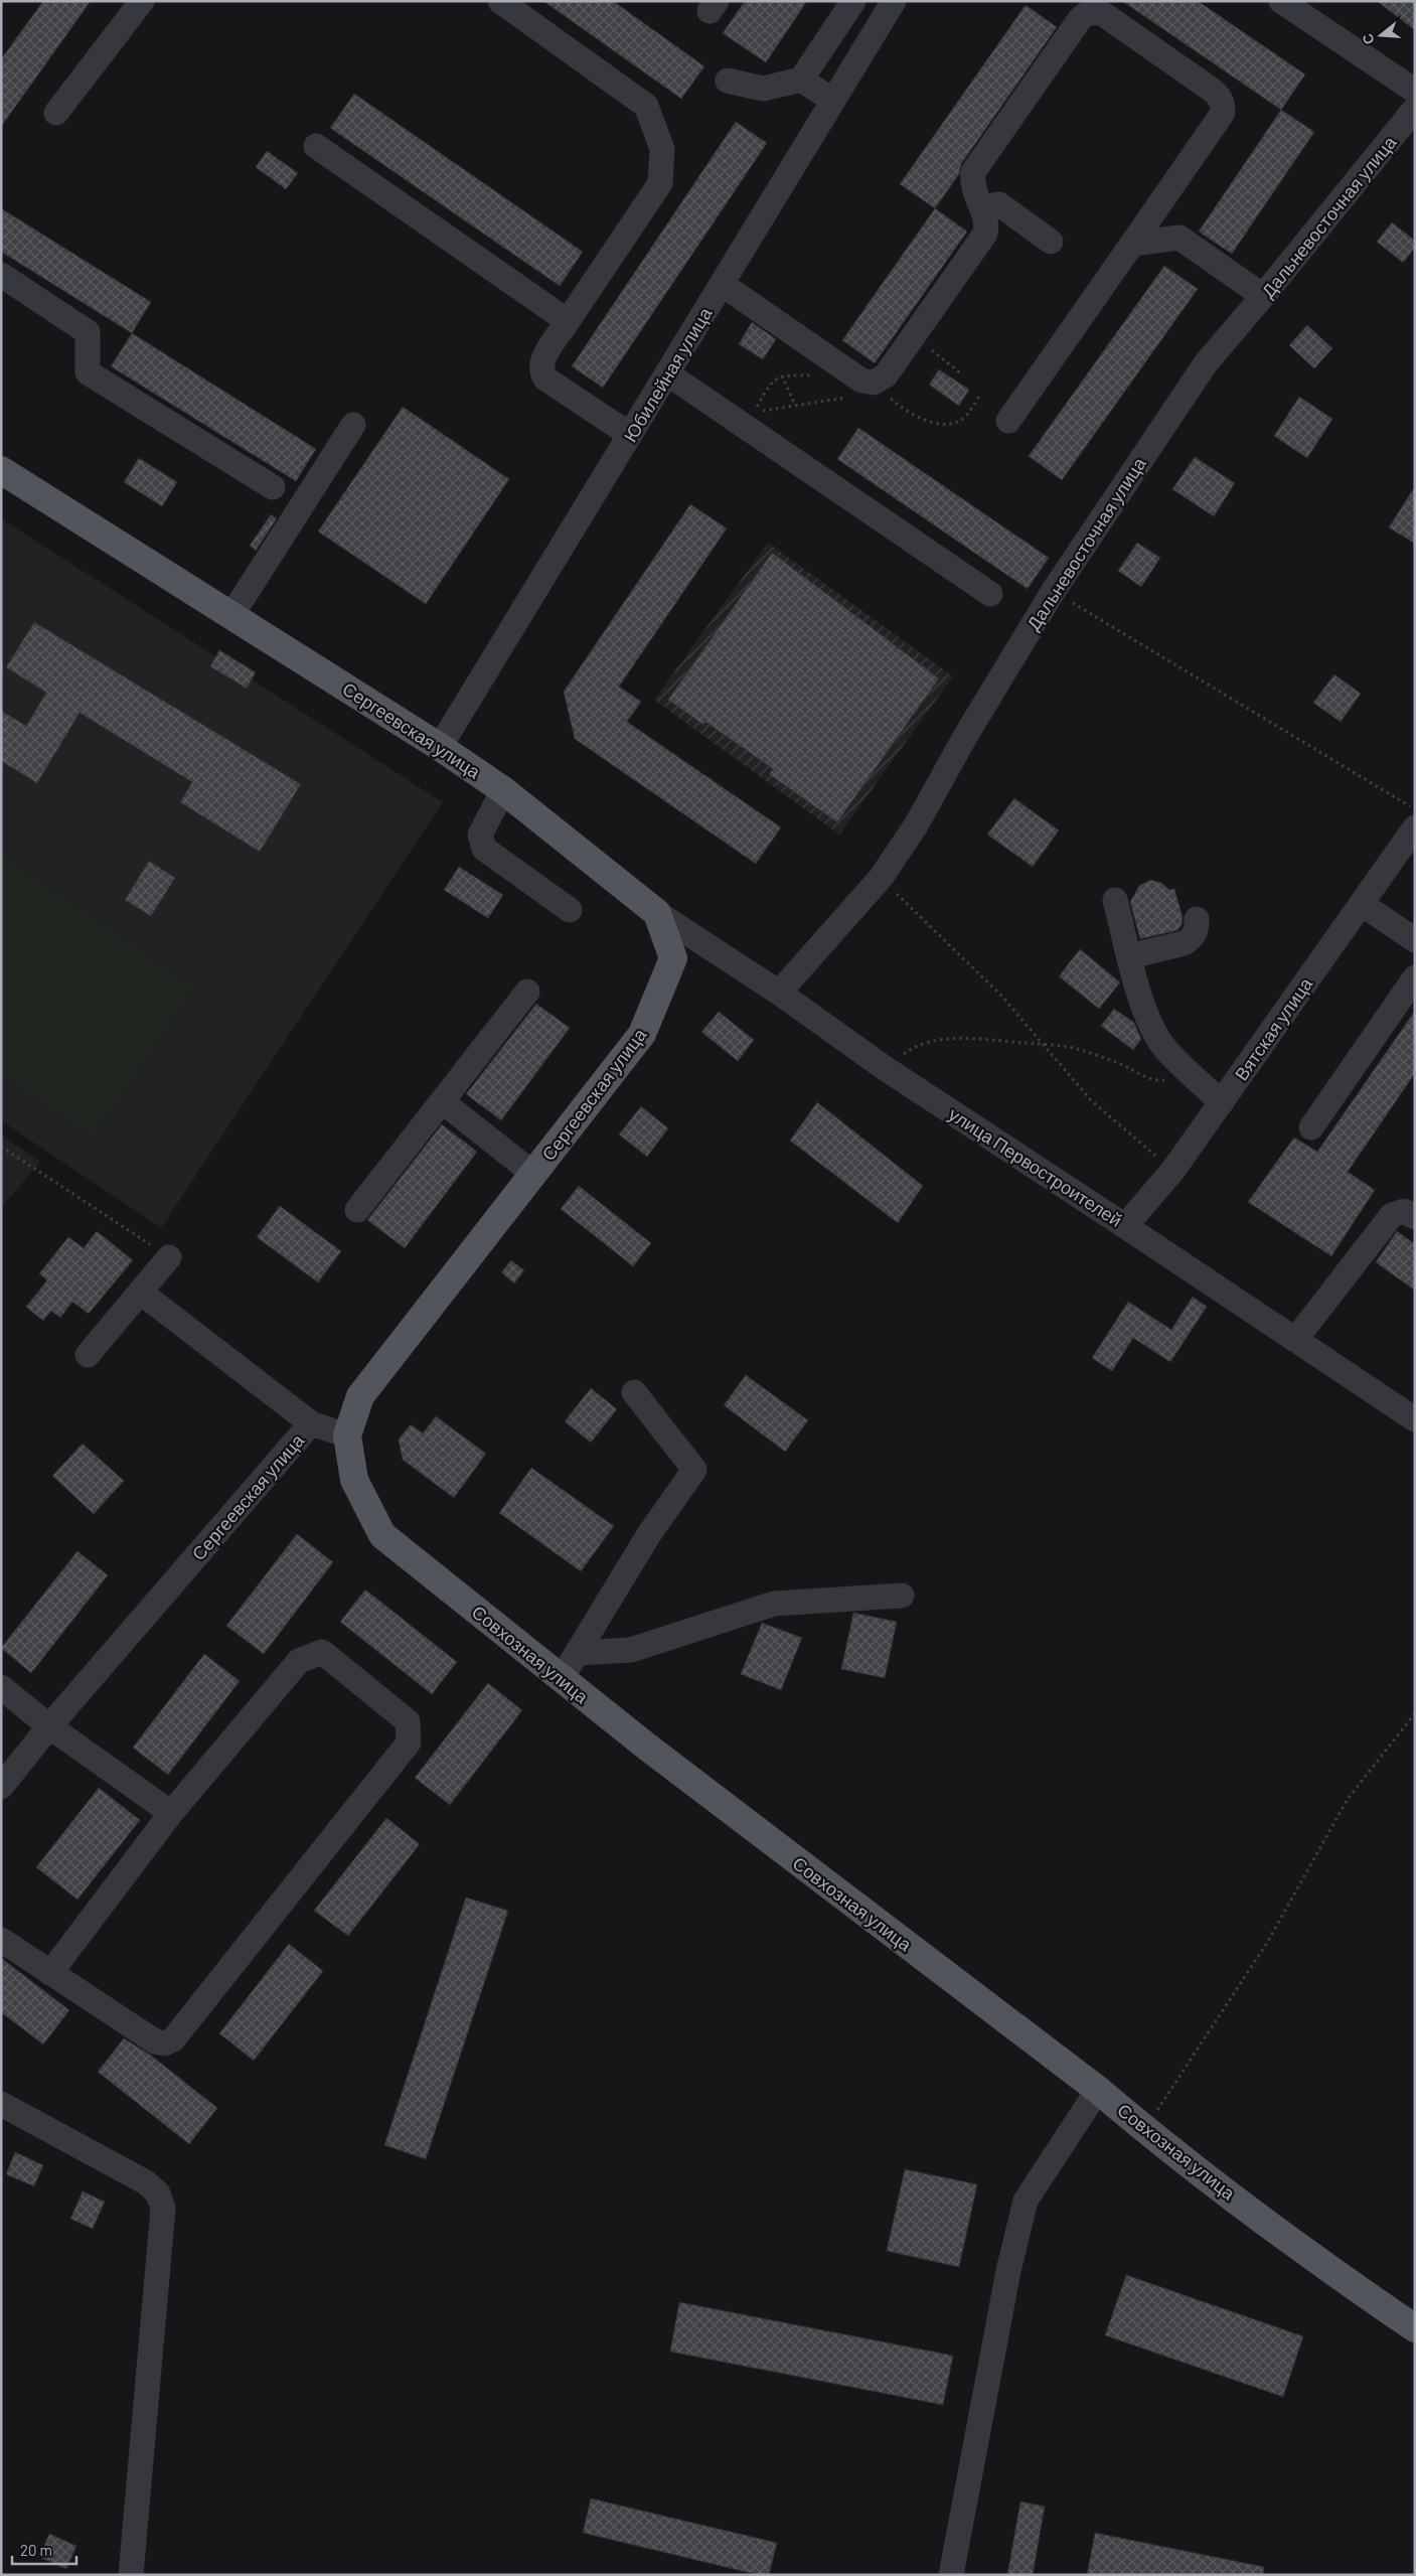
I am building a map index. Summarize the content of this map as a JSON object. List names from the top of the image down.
{
  "streets": {
    "main road": ["Сергеевская улица", "Совхозная улица"],
    "street": [
      "Дальневосточная улица",
      "Юбилейная улица",
      "Вятская улица",
      "улица Первостроителей"
    ]
  },
  "crossings": [
    ["Дальневосточная улица", "улица Первостроителей"],
    ["Юбилейная улица", "Сергеевская улица"],
    ["Сергеевская улица", "улица Первостроителей"],
    ["Сергеевская улица", "Совхозная улица"],
    ["Вятская улица", "улица Первостроителей"]
  ],
  "scale_bar": "20 m",
  "north": "left"
}
